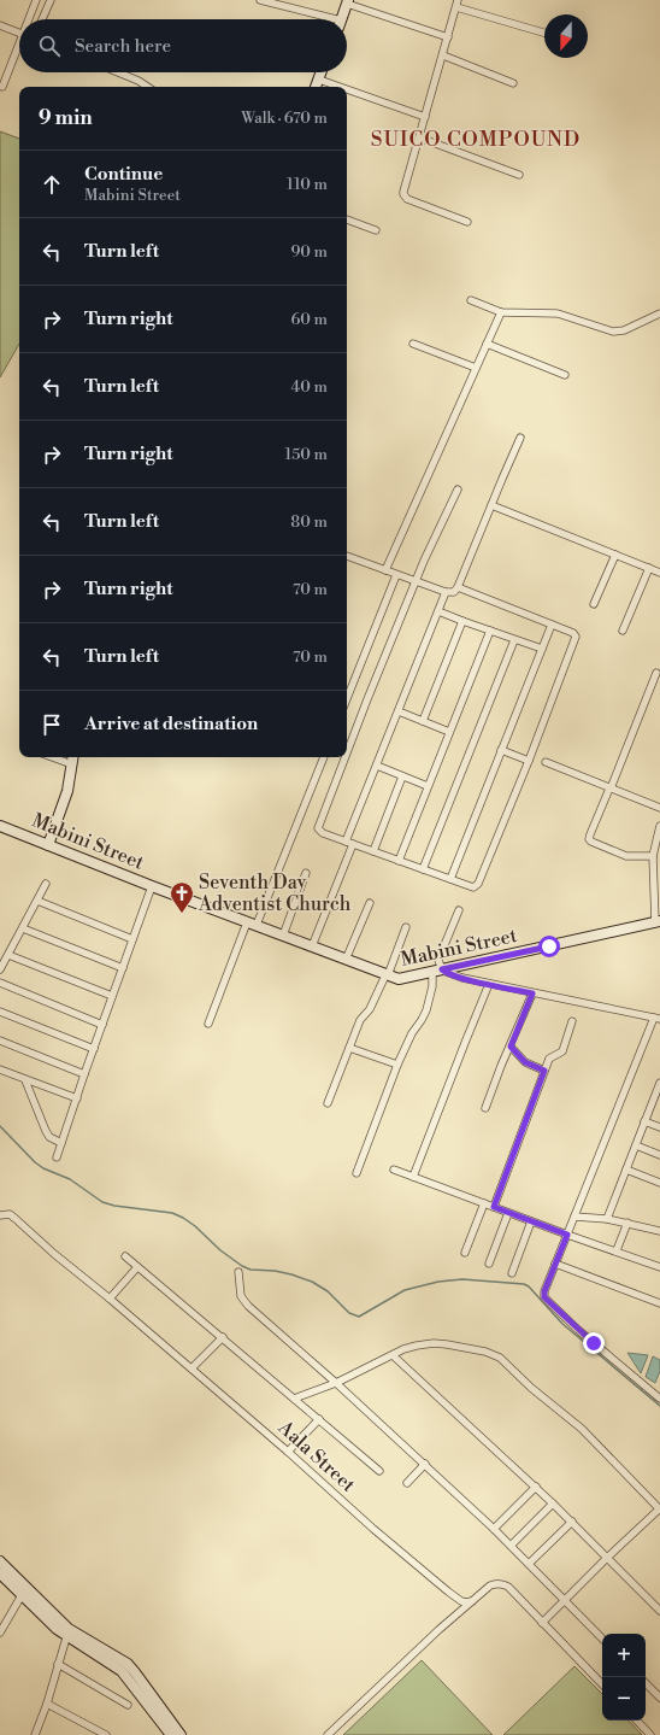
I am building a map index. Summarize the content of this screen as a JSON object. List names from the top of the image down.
{
  "streets": {
    "main road": ["Mabini Street"],
    "street": ["Aala Street"]
  },
  "districts": ["SUICO COMPOUND"],
  "places": {
    "church": ["Seventh Day Adventist Church"]
  },
  "north": "bottom",
  "page": {
    "search": "Search here",
    "heading": ["9 min", "Walk · 670 m"],
    "list": [
      ["Continue", "Mabini Street", "110 m"],
      ["Turn left", "90 m"],
      ["Turn right", "60 m"],
      ["Turn left", "40 m"],
      ["Turn right", "150 m"],
      ["Turn left", "80 m"],
      ["Turn right", "70 m"],
      ["Turn left", "70 m"],
      "Arrive at destination"
    ],
    "map_buttons": ["+", "−"]
  }
}
